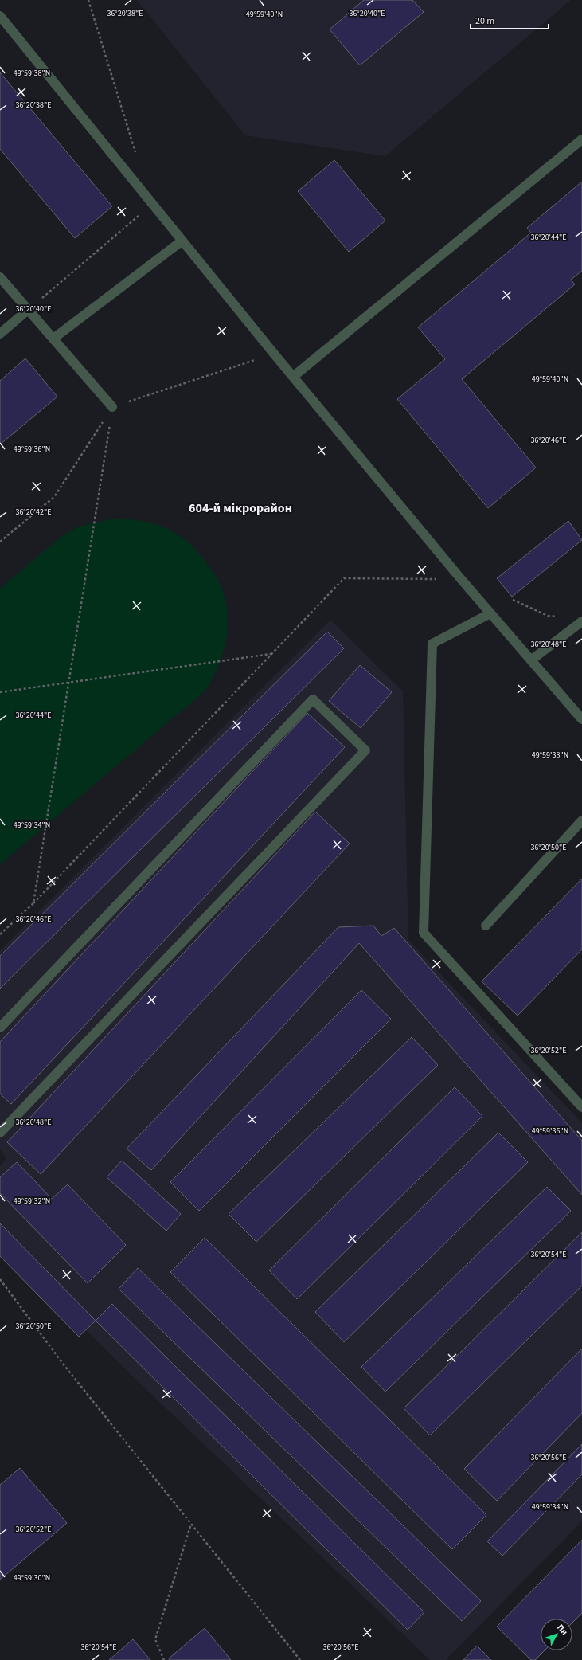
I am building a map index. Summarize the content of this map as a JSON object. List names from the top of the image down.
{
  "districts": ["604-й мікрорайон"],
  "scale_bar": "20 m",
  "north": "top right",
  "coordinates": [
    "36°20'38\"E",
    "36°20'40\"E",
    "49°59'40\"N",
    "49°59'38\"N",
    "36°20'44\"E",
    "36°20'46\"E",
    "49°59'36\"N",
    "36°20'42\"E",
    "36°20'48\"E",
    "49°59'34\"N",
    "36°20'50\"E",
    "36°20'52\"E",
    "49°59'32\"N",
    "36°20'54\"E",
    "36°20'56\"E",
    "49°59'30\"N"
  ]
}
